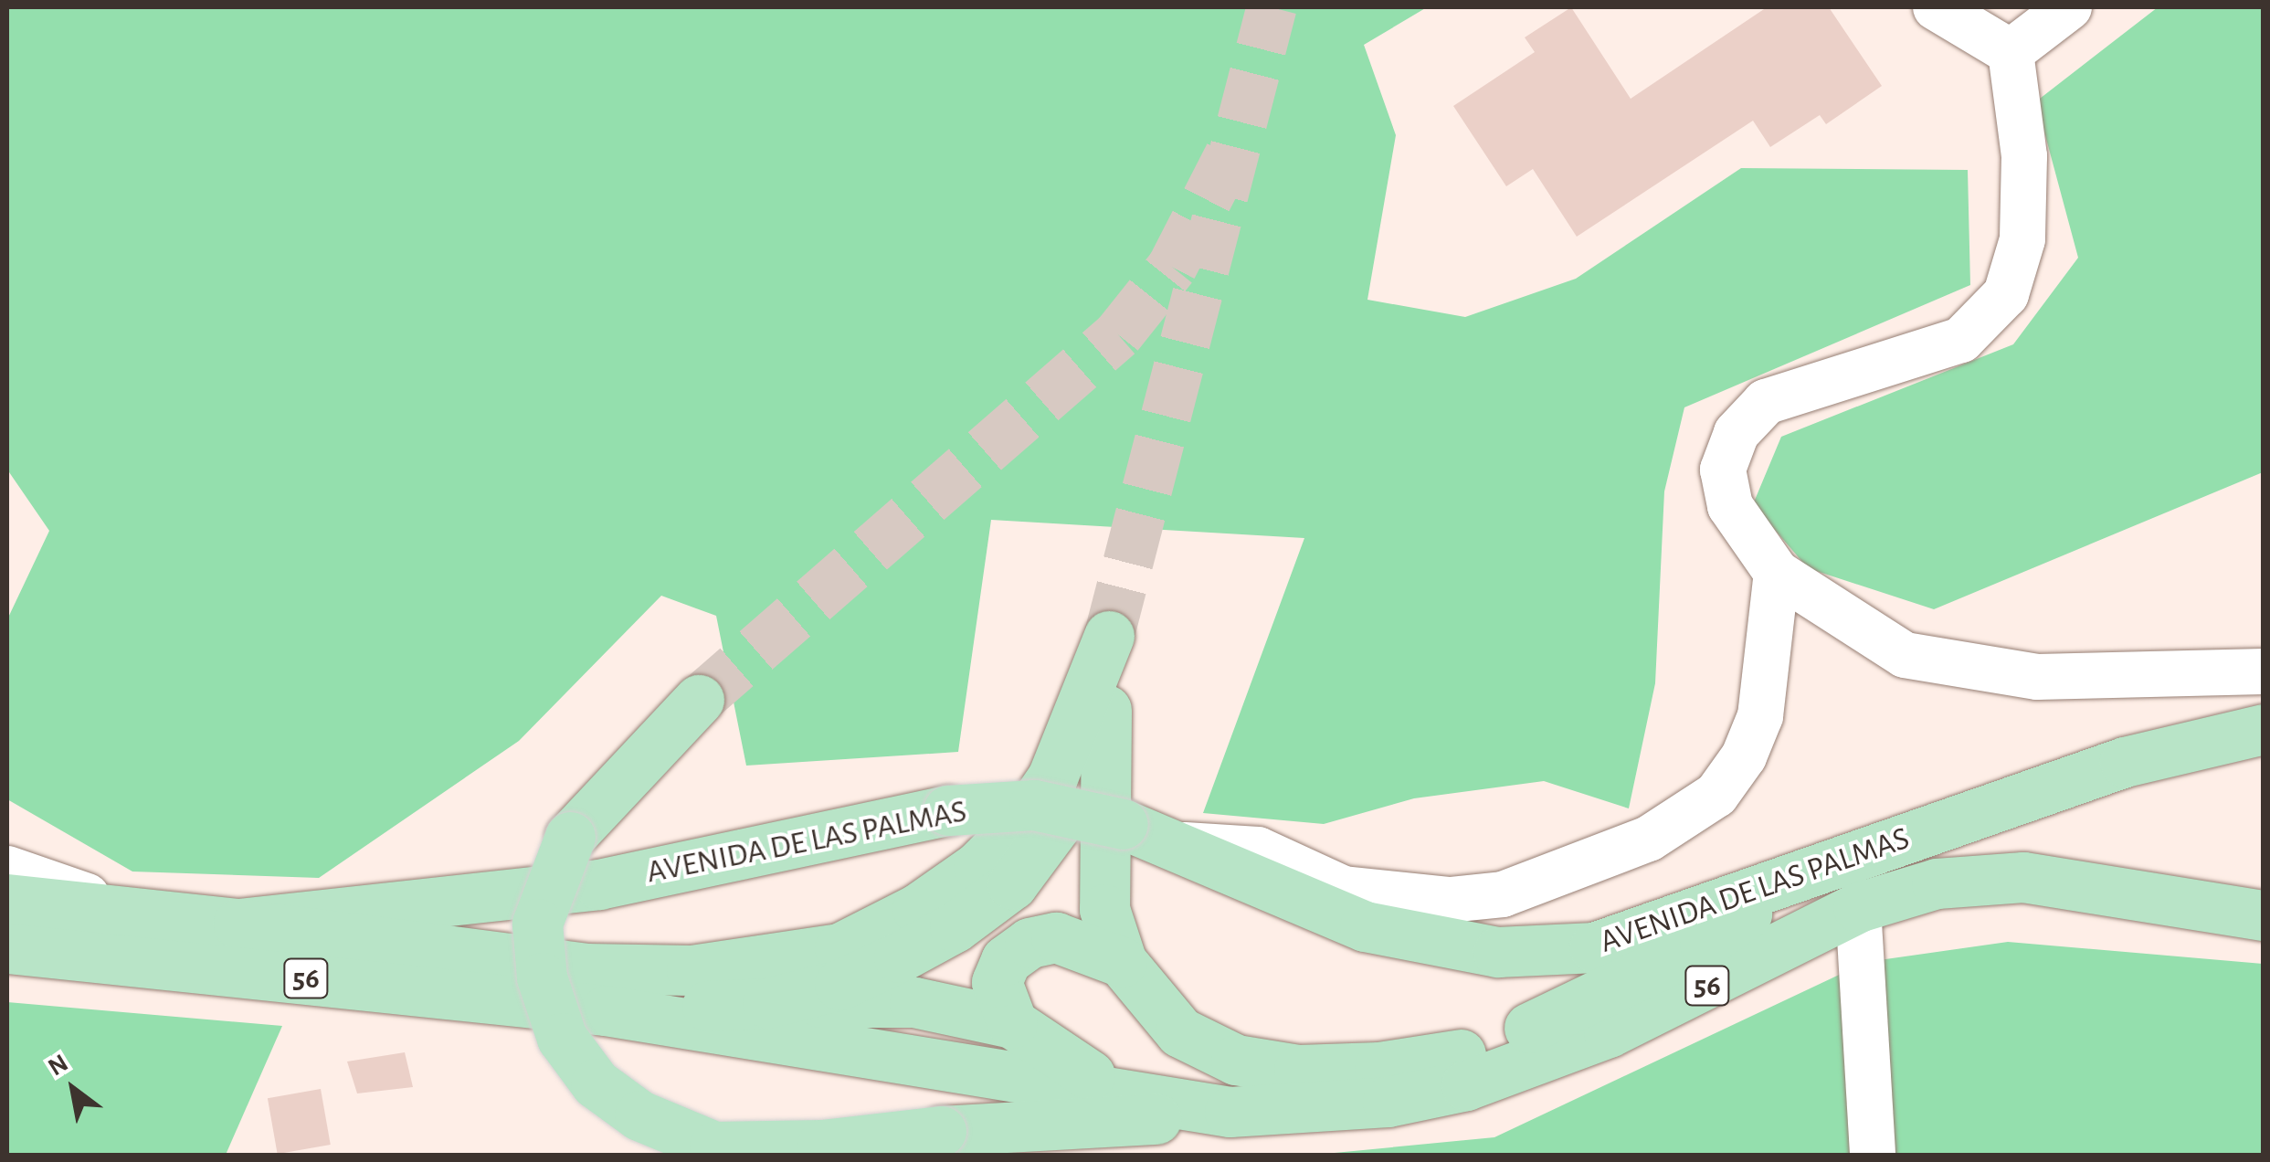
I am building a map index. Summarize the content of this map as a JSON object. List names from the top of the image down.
{
  "streets": {
    "main road": ["AVENIDA DE LAS PALMAS", "56"]
  },
  "north": "top left"
}
